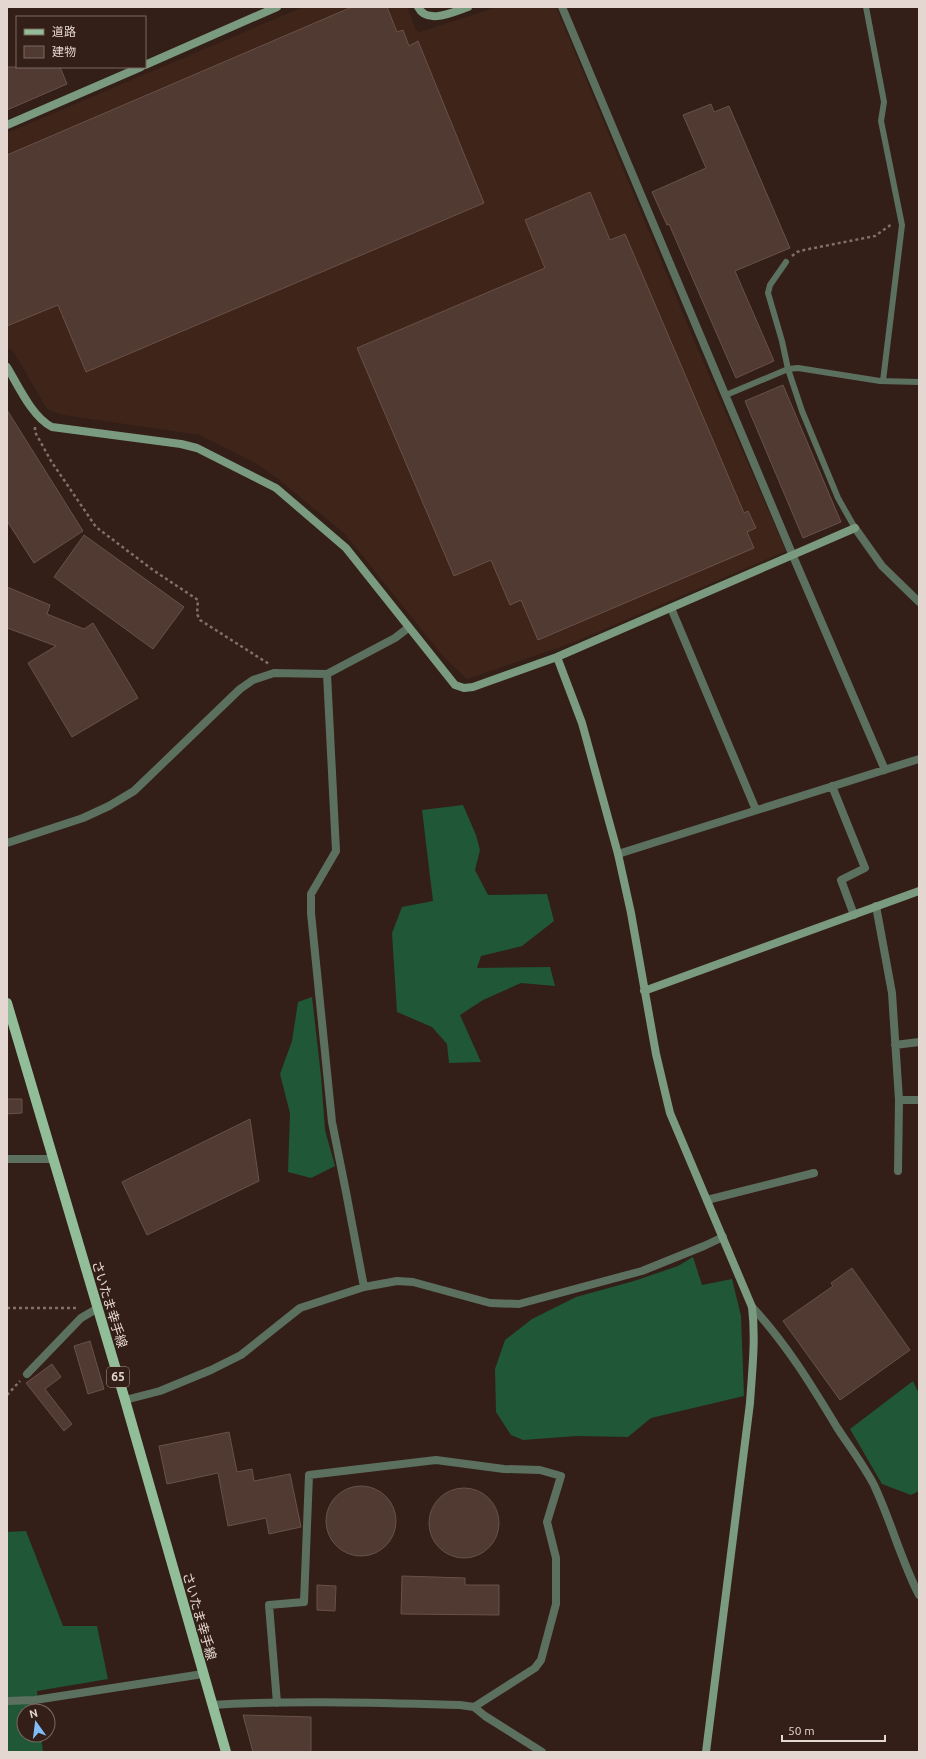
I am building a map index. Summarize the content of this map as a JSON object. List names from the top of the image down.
{
  "streets": {
    "main road": ["さいたま幸手線", "65"]
  },
  "legend": ["道路", "建物"],
  "scale_bar": "50 m",
  "north": "top"
}
